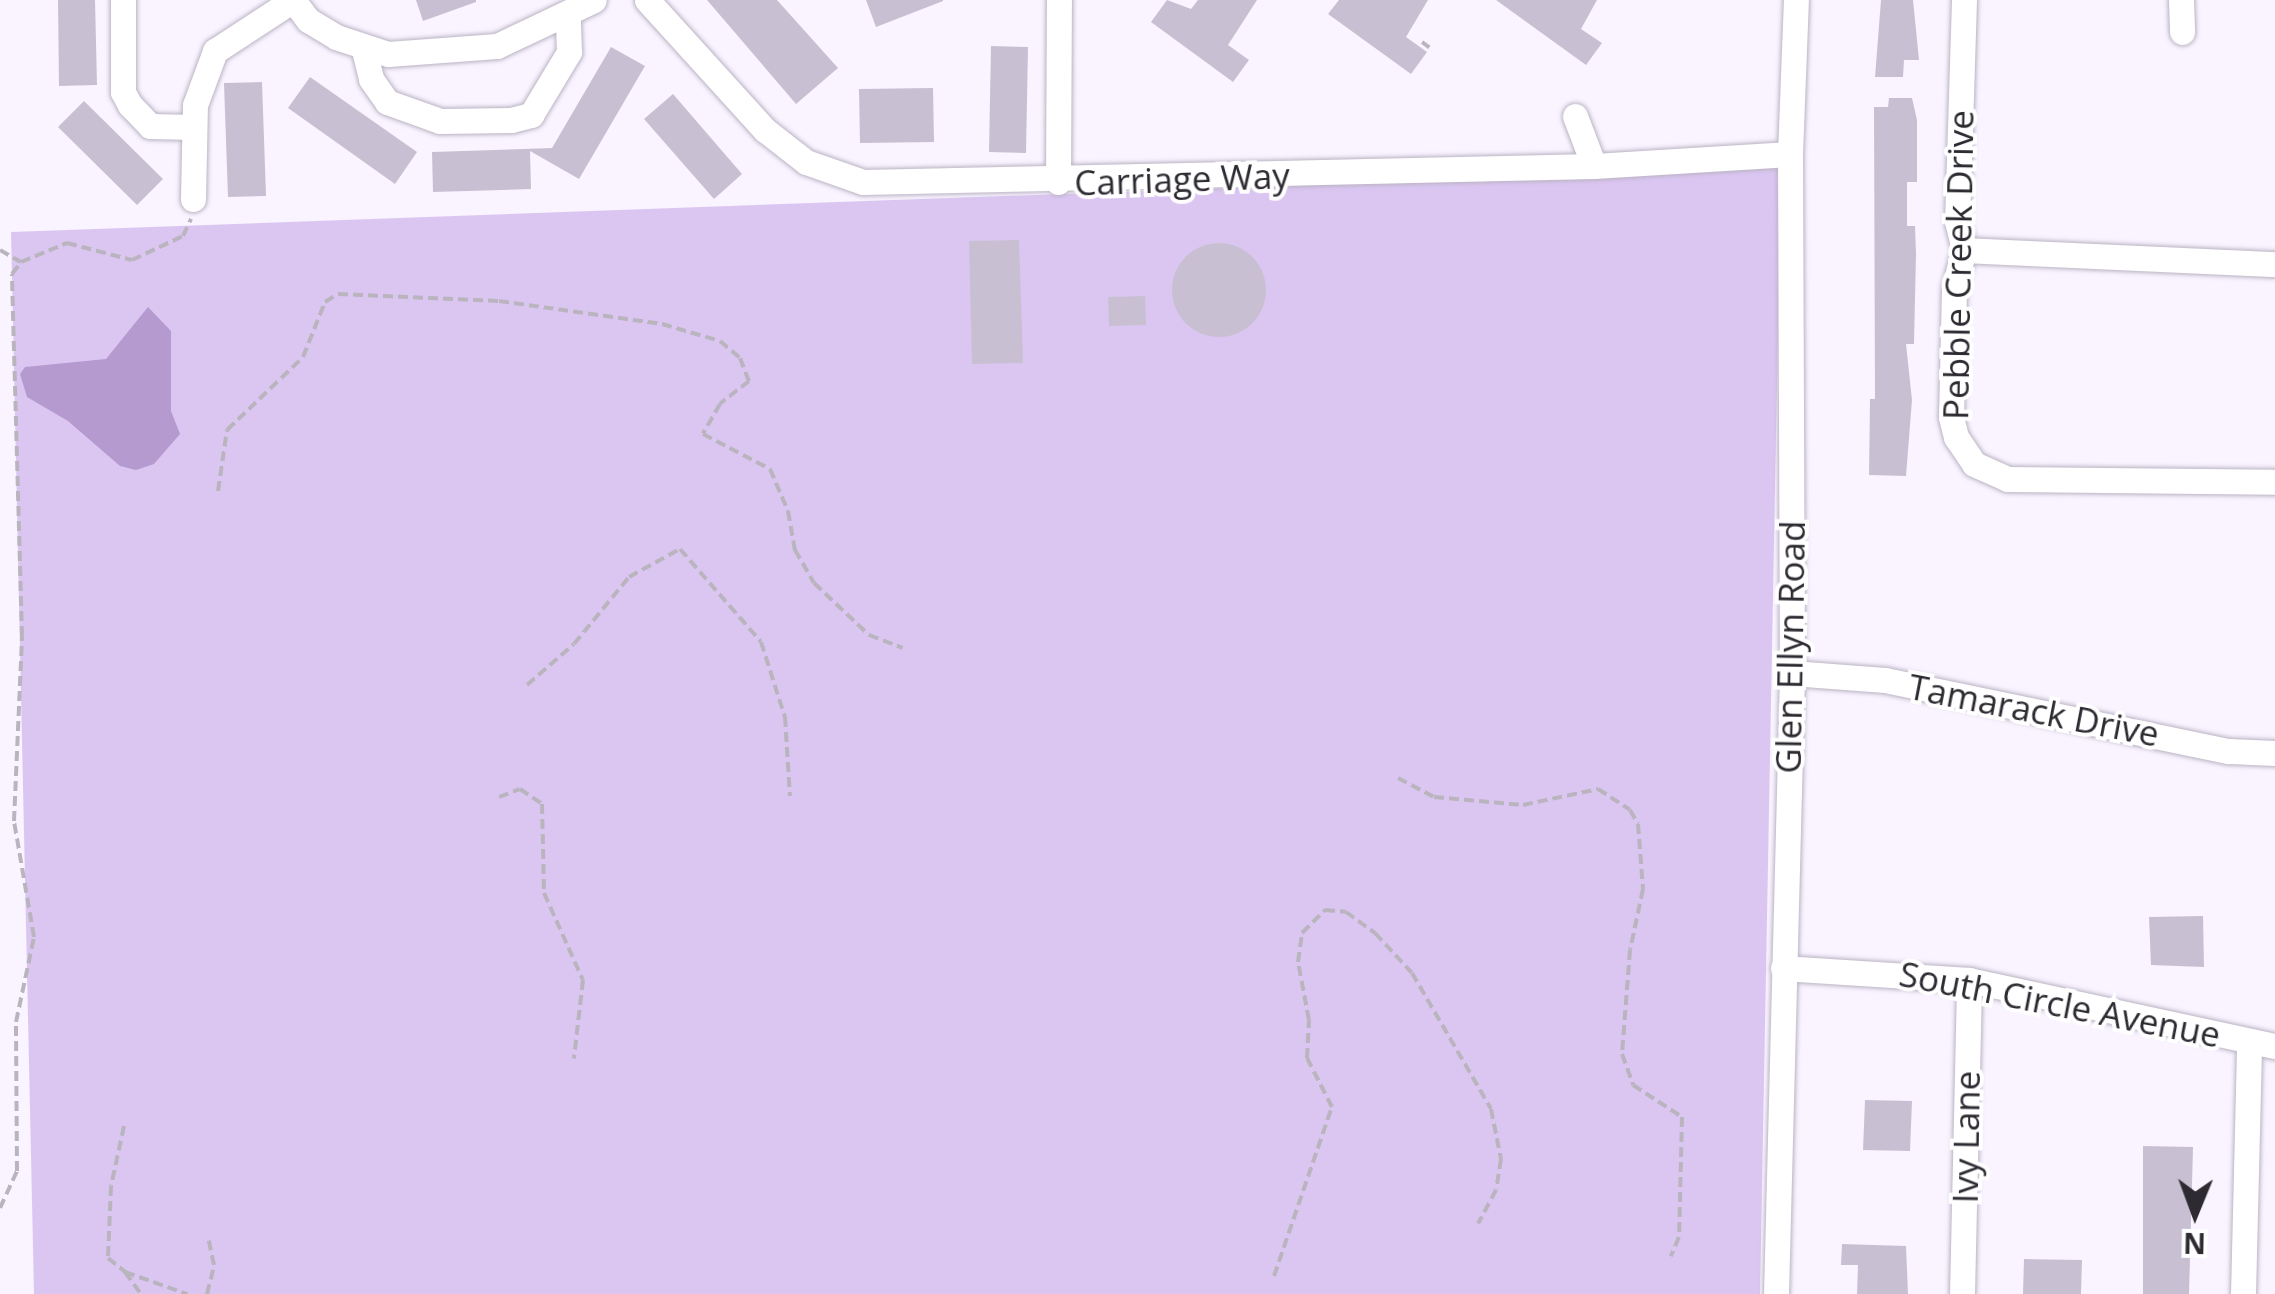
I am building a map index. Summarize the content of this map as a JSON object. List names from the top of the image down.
{
  "streets": {
    "street": [
      "Carriage Way",
      "Pebble Creek Drive",
      "Glen Ellyn Road",
      "Tamarack Drive",
      "South Circle Avenue",
      "Ivy Lane"
    ]
  },
  "crossings": [
    ["Carriage Way", "Glen Ellyn Road"],
    ["Glen Ellyn Road", "Tamarack Drive"],
    ["Glen Ellyn Road", "South Circle Avenue"],
    ["South Circle Avenue", "Ivy Lane"]
  ],
  "north": "bottom"
}
